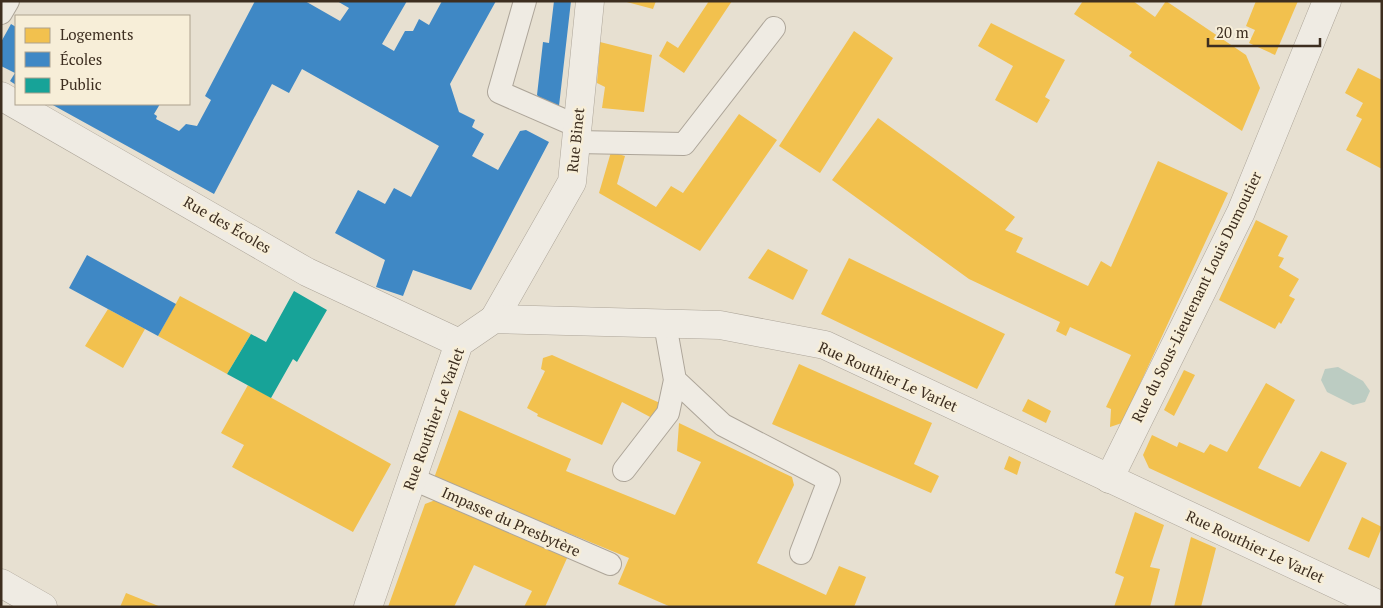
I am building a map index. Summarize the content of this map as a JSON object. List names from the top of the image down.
{
  "streets": {
    "street": [
      "Rue Binet",
      "Rue des Écoles",
      "Rue du Sous-Lieutenant Louis Dumoutier",
      "Rue Routhier Le Varlet"
    ],
    "lane": ["Impasse du Presbytère"]
  },
  "crossings": [
    ["Rue Binet", "Rue Routhier Le Varlet"],
    ["Rue des Écoles", "Rue Routhier Le Varlet"],
    ["Rue du Sous-Lieutenant Louis Dumoutier", "Rue Routhier Le Varlet"],
    ["Rue Routhier Le Varlet", "Impasse du Presbytère"]
  ],
  "legend": ["Logements", "Écoles", "Public"],
  "scale_bar": "20 m"
}
